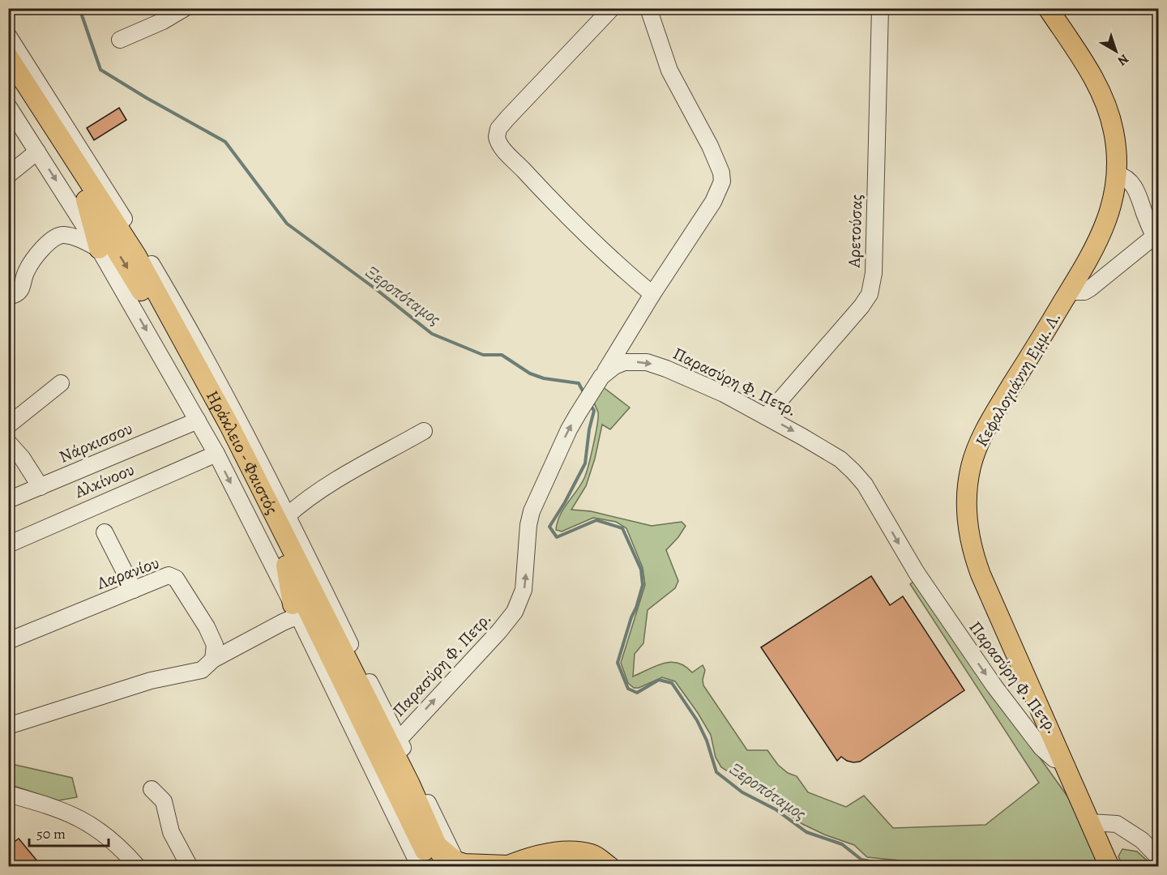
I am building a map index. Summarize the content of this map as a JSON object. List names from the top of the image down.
{
  "streets": {
    "main road": ["Κεφαλογιάννη Εμμ. Λ.", "Ηράκλειο - Φαιστός"],
    "street": [
      "Αρετούσας",
      "Παρασύρη Φ. Πετρ.",
      "Νάρκισσου",
      "Αλκίνοου",
      "Λαρανίου"
    ]
  },
  "crossings": [
    ["Αρετούσας", "Παρασύρη Φ. Πετρ."],
    ["Κεφαλογιάννη Εμμ. Λ.", "Παρασύρη Φ. Πετρ."]
  ],
  "water": ["Ξεροπόταμος"],
  "scale_bar": "50 m",
  "north": "bottom right"
}
